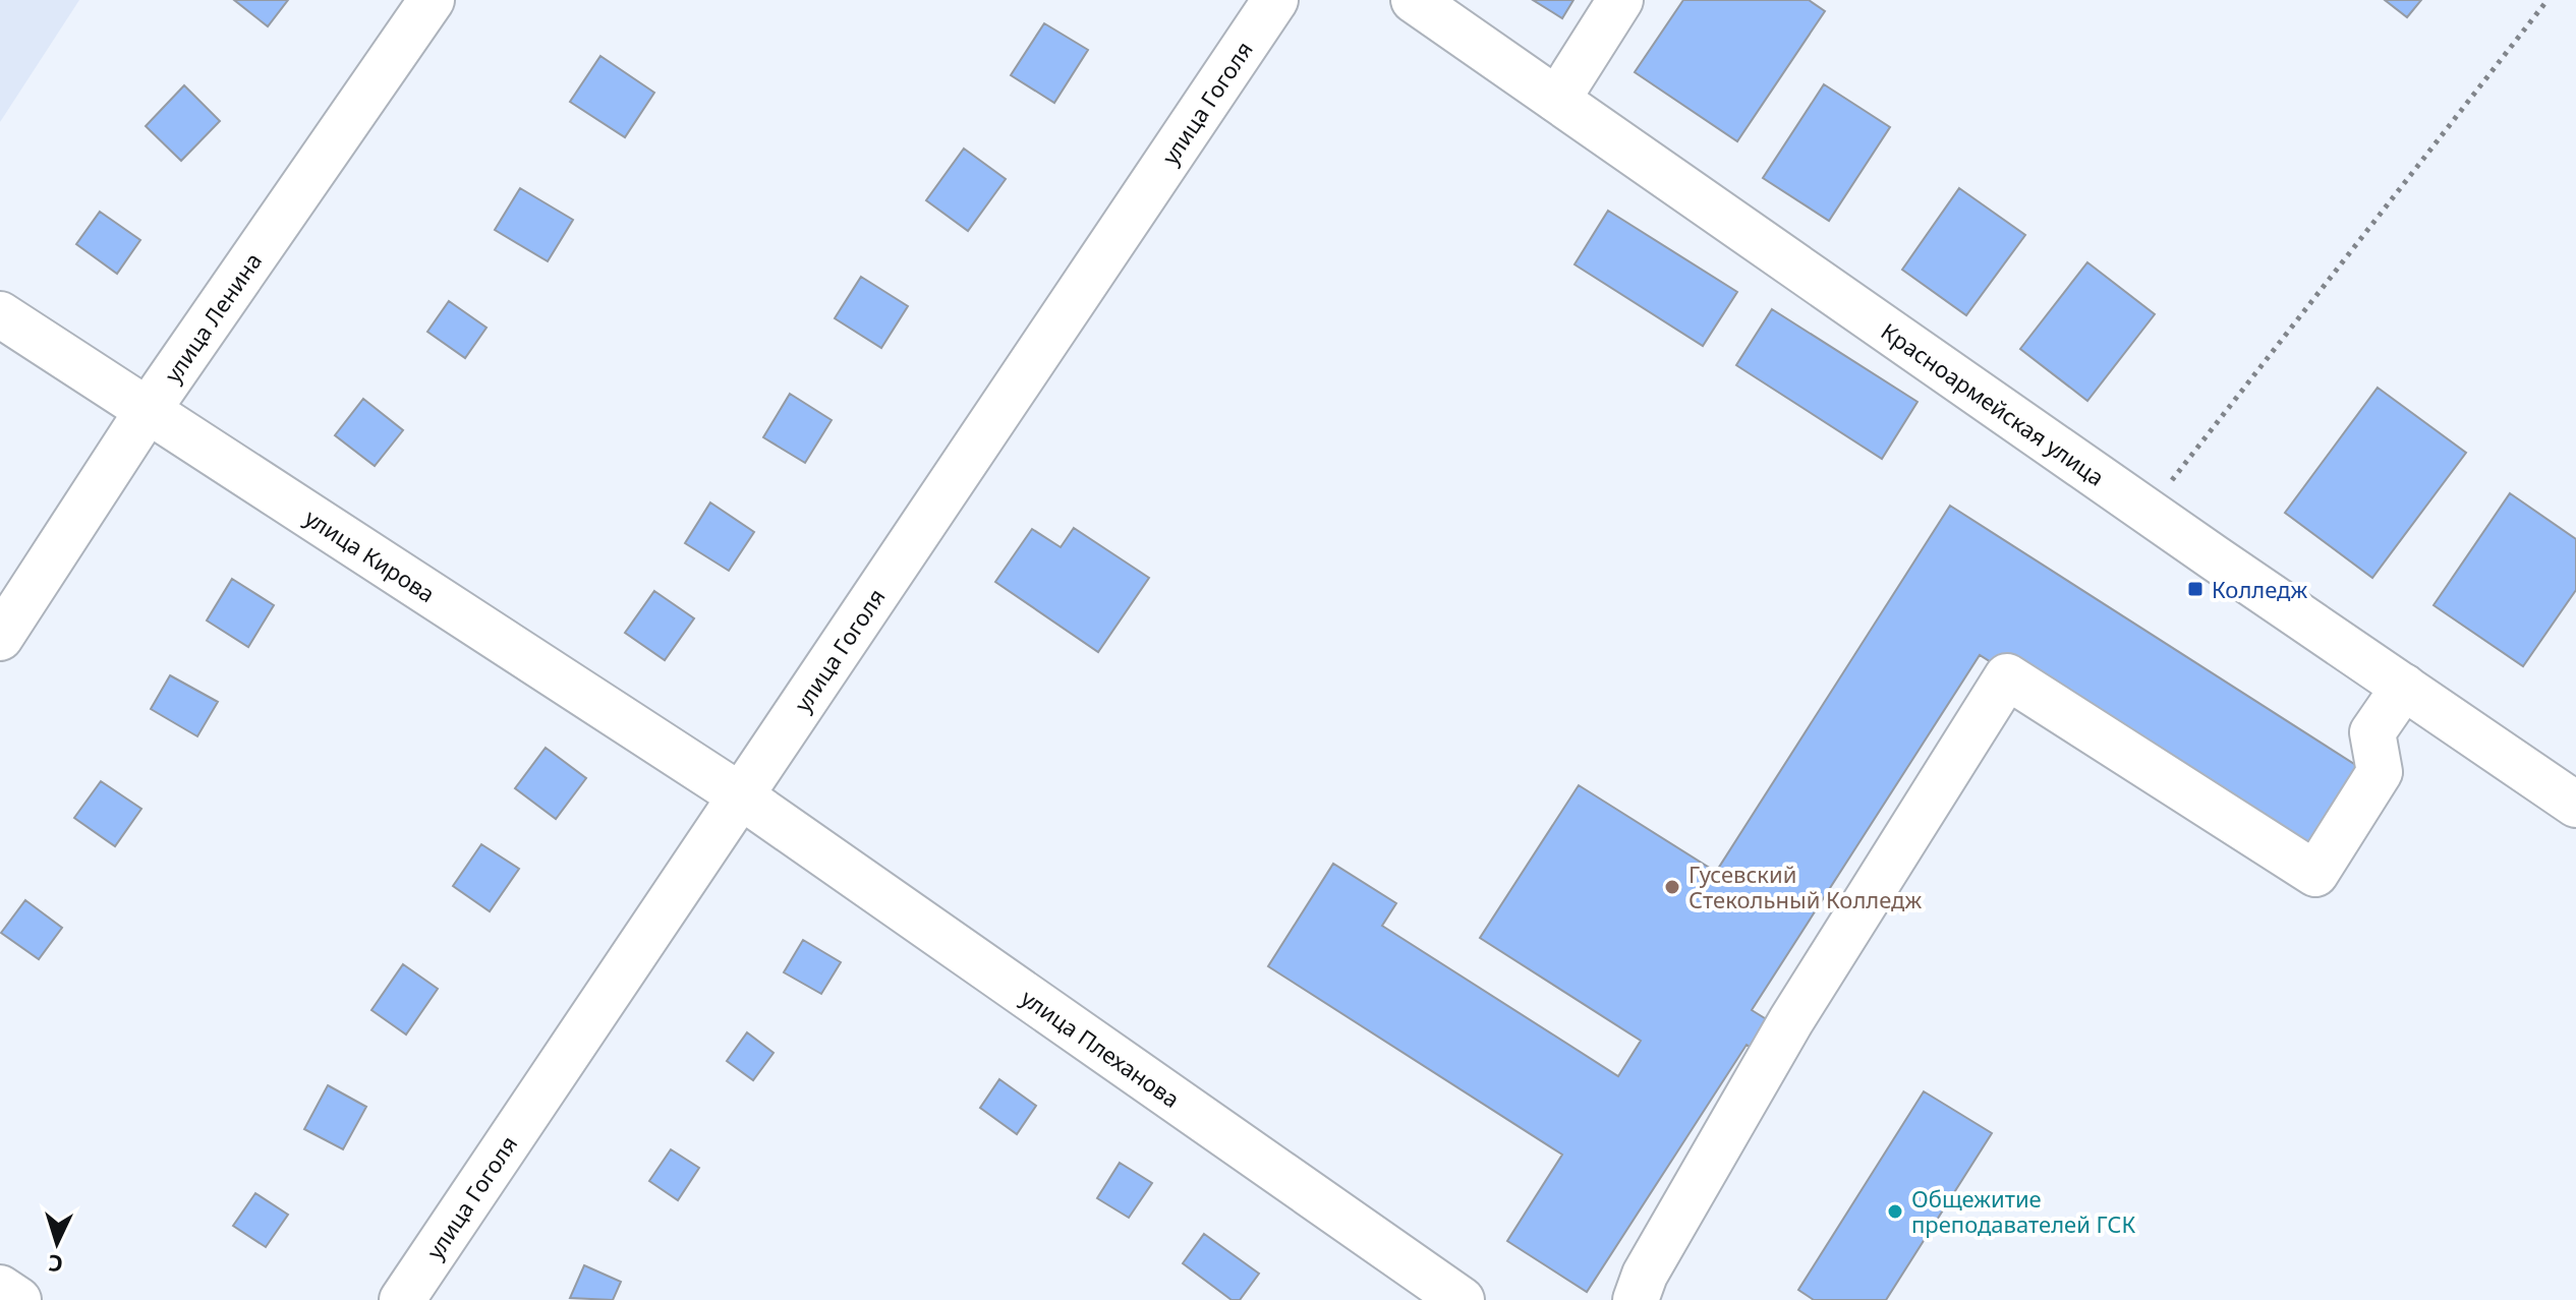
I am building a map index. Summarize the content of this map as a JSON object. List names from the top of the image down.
{
  "streets": {
    "street": [
      "улица Гоголя",
      "улица Ленина",
      "Красноармейская улица",
      "улица Кирова",
      "улица Плеханова"
    ]
  },
  "crossings": [
    ["улица Гоголя", "улица Кирова"],
    ["улица Гоголя", "улица Плеханова"],
    ["улица Ленина", "улица Кирова"],
    ["улица Кирова", "улица Плеханова"]
  ],
  "places": {
    "transit": ["Колледж"],
    "other": ["Гусевский Стекольный Колледж", "Общежитие преподавателей ГСК"]
  },
  "north": "bottom"
}
